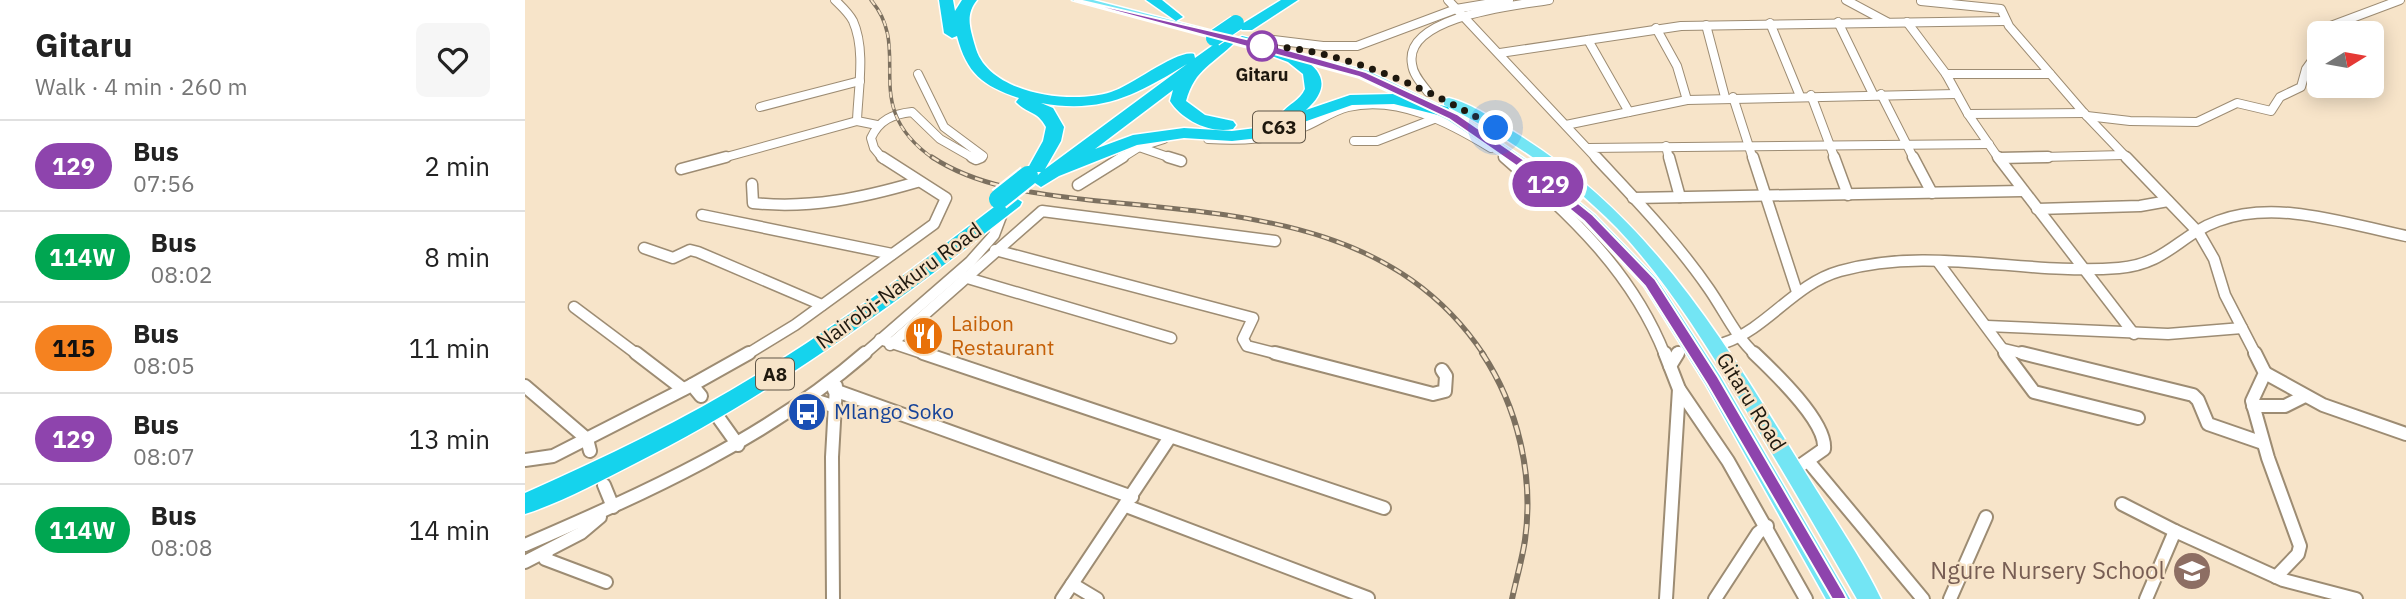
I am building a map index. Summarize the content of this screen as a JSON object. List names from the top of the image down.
{
  "streets": {
    "highway": ["C63", "Nairobi-Nakuru Road", "A8"],
    "main road": ["Gitaru Road"]
  },
  "crossings": [
    ["C63", "Nairobi-Nakuru Road"],
    ["C63", "A8"],
    ["C63", "Gitaru Road"],
    ["Nairobi-Nakuru Road", "A8"]
  ],
  "places": {
    "other": ["Gitaru"],
    "restaurant": ["Laibon Restaurant"],
    "bus stop": ["Mlango Soko"],
    "school or university": ["Ngure Nursery School"]
  },
  "lines": ["bus line 129"],
  "north": "right",
  "page": {
    "heading": ["Gitaru", "Walk · 4 min · 260 m"],
    "on_map": "129",
    "list": [
      {
        "mark": "129",
        "name": "Bus",
        "note": "07:56",
        "value": "2 min"
      },
      {
        "mark": "114W",
        "name": "Bus",
        "note": "08:02",
        "value": "8 min"
      },
      {
        "mark": "115",
        "name": "Bus",
        "note": "08:05",
        "value": "11 min"
      },
      {
        "mark": "129",
        "name": "Bus",
        "note": "08:07",
        "value": "13 min"
      },
      {
        "mark": "114W",
        "name": "Bus",
        "note": "08:08",
        "value": "14 min"
      }
    ]
  }
}
